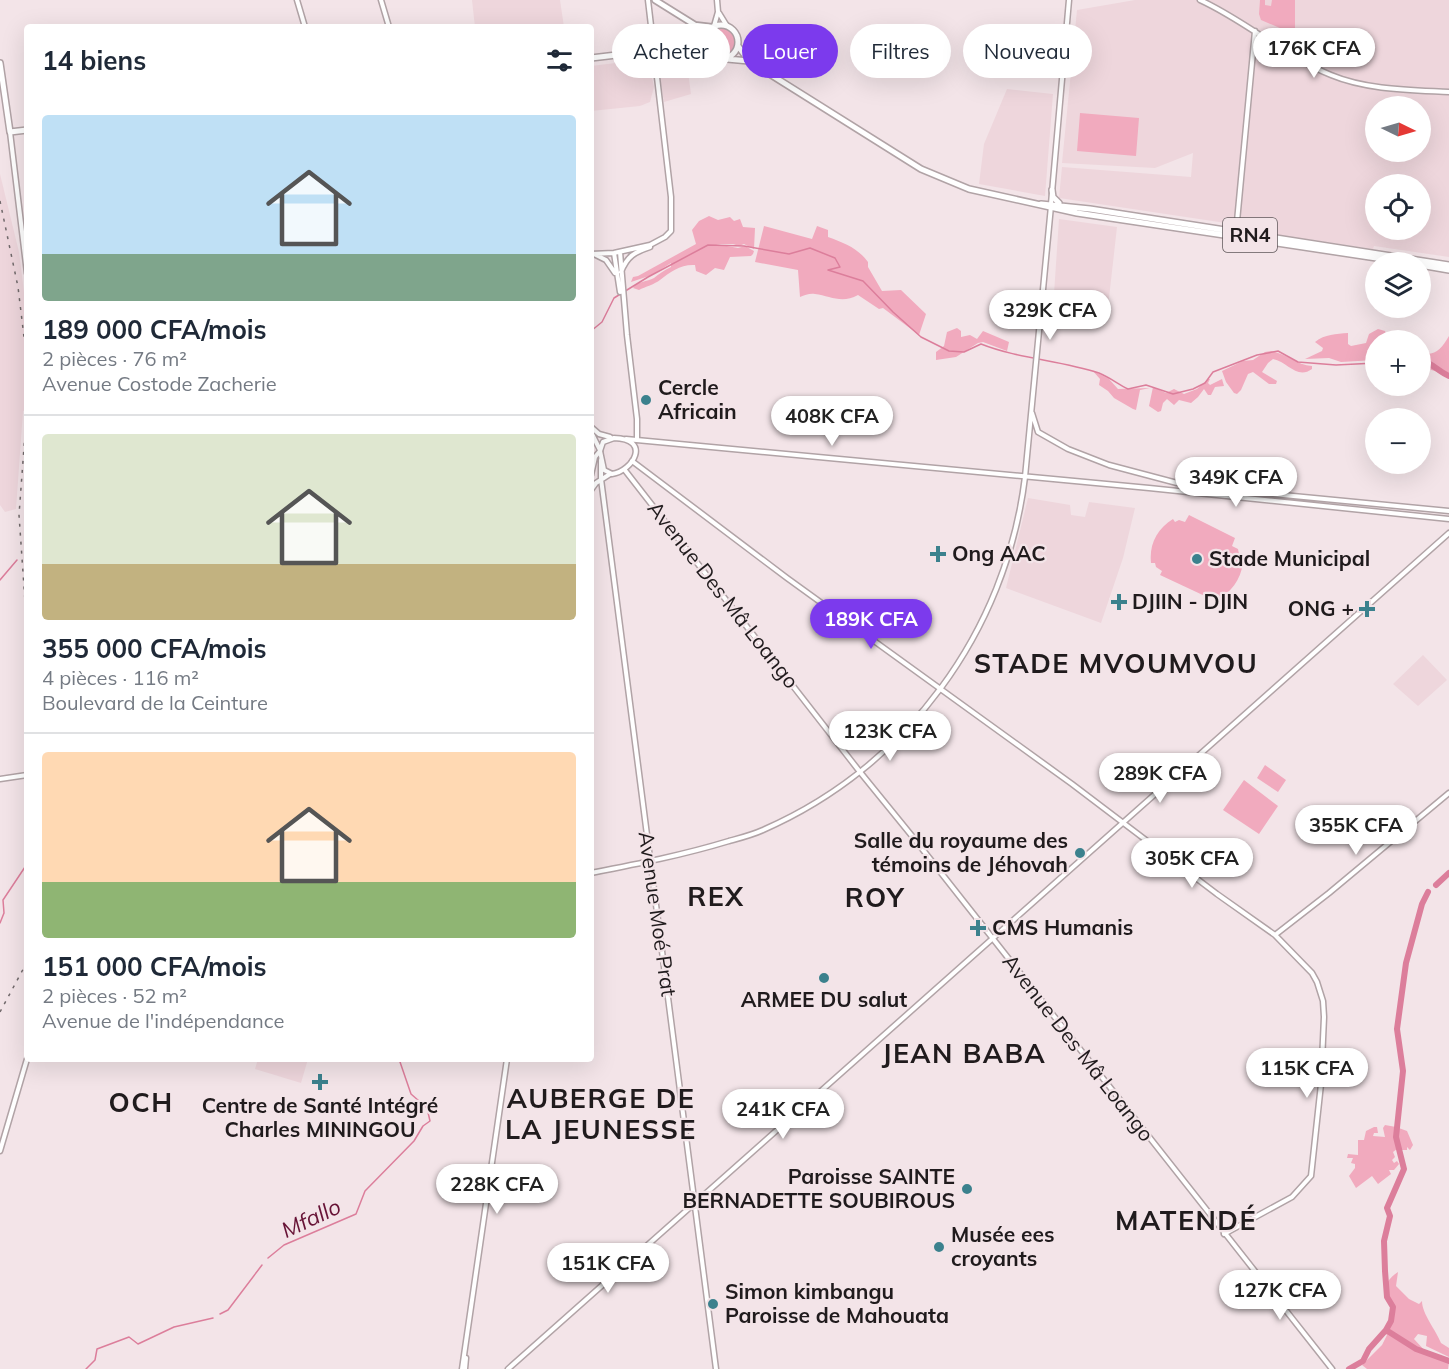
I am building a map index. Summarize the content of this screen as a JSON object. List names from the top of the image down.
{
  "streets": {
    "highway": ["RN4"],
    "street": ["Avenue Des Mâ Loango", "Avenue Moé Prat"]
  },
  "crossings": [
    ["Avenue Des Mâ Loango", "Avenue Moé Prat"]
  ],
  "districts": [
    "STADE MVOUMVOU",
    "REX",
    "ROY",
    "JEAN BABA",
    "AUBERGE DE LA JEUNESSE",
    "OCH",
    "MATENDÉ"
  ],
  "water": ["Mfallo"],
  "places": {
    "other": [
      "Cercle Africain",
      "Stade Municipal",
      "Salle du royaume des témoins de Jéhovah",
      "ARMEE DU salut",
      "Paroisse SAINTE BERNADETTE SOUBIROUS",
      "Musée ees croyants",
      "Simon kimbangu Paroisse de Mahouata"
    ],
    "health": [
      "Ong AAC",
      "DJIIN - DJIN",
      "ONG +",
      "CMS Humanis",
      "Centre de Santé Intégré Charles MININGOU"
    ]
  },
  "north": "right",
  "page": {
    "chip": [
      "Acheter",
      "Louer",
      "Filtres",
      "Nouveau"
    ],
    "heading": "14 biens",
    "price": [
      "176K CFA",
      "329K CFA",
      "408K CFA",
      "349K CFA",
      "189K CFA",
      "123K CFA",
      "289K CFA",
      "355K CFA",
      "305K CFA",
      "115K CFA",
      "241K CFA",
      "228K CFA",
      "151K CFA",
      "127K CFA"
    ],
    "map_buttons": ["+", "−"],
    "list": [
      {
        "name": "189 000 CFA/mois",
        "note": "2 pièces · 76 m² · Avenue Costode Zacherie"
      },
      {
        "name": "355 000 CFA/mois",
        "note": "4 pièces · 116 m² · Boulevard de la Ceinture"
      },
      {
        "name": "151 000 CFA/mois",
        "note": "2 pièces · 52 m² · Avenue de l'indépendance"
      }
    ]
  }
}
